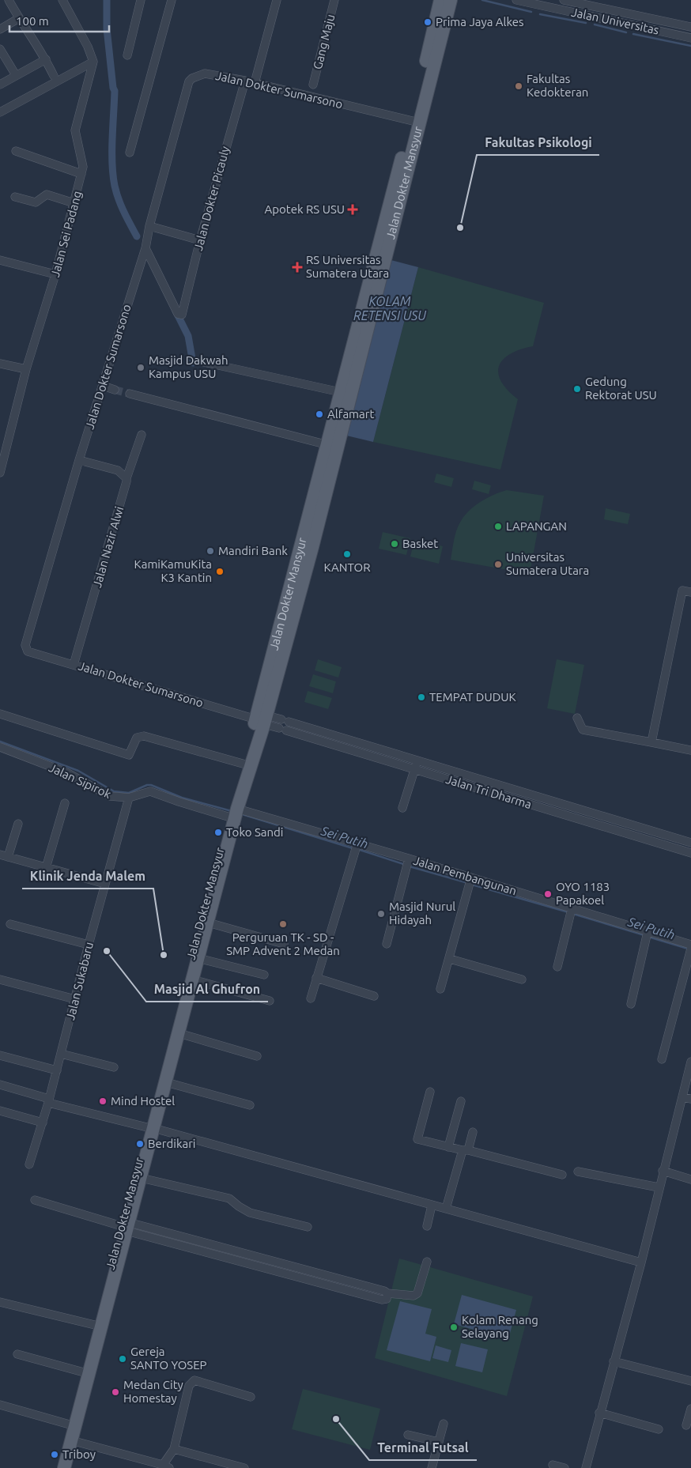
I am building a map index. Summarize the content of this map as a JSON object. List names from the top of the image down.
{
  "streets": {
    "main road": ["Jalan Dokter Mansyur"],
    "street": [
      "Jalan Universitas",
      "Gang Maju",
      "Jalan Dokter Sumarsono",
      "Jalan Dokter Picauly",
      "Jalan Sei Padang",
      "Jalan Nazir Alwi",
      "Jalan Sipirok",
      "Jalan Tri Dharma",
      "Jalan Pembangunan",
      "Jalan Sukabaru"
    ]
  },
  "crossings": [
    ["Jalan Dokter Sumarsono", "Jalan Dokter Mansyur"],
    ["Jalan Dokter Sumarsono", "Jalan Dokter Picauly"],
    ["Jalan Dokter Sumarsono", "Jalan Nazir Alwi"],
    ["Jalan Dokter Sumarsono", "Jalan Tri Dharma"],
    ["Jalan Dokter Mansyur", "Jalan Sipirok"],
    ["Jalan Dokter Mansyur", "Jalan Tri Dharma"],
    ["Jalan Dokter Mansyur", "Jalan Pembangunan"],
    ["Jalan Sipirok", "Jalan Pembangunan"],
    ["Jalan Sipirok", "Jalan Sukabaru"]
  ],
  "water": ["KOLAM RETENSI USU", "Sei Putih"],
  "places": {
    "other": [
      "Prima Jaya Alkes",
      "Fakultas Kedokteran",
      "Fakultas Psikologi",
      "Masjid Dakwah Kampus USU",
      "Gedung Rektorat USU",
      "Alfamart",
      "LAPANGAN",
      "Basket",
      "Mandiri Bank",
      "KANTOR",
      "Universitas Sumatera Utara",
      "KamiKamuKita K3 Kantin",
      "TEMPAT DUDUK",
      "Toko Sandi",
      "OYO 1183 Papakoel",
      "Masjid Nurul Hidayah",
      "Perguruan TK - SD - SMP Advent 2 Medan",
      "Masjid Al Ghufron",
      "Klinik Jenda Malem",
      "Mind Hostel",
      "Berdikari",
      "Kolam Renang Selayang",
      "Gereja SANTO YOSEP",
      "Medan City Homestay",
      "Terminal Futsal",
      "Triboy"
    ],
    "health": ["Apotek RS USU", "RS Universitas Sumatera Utara"]
  },
  "scale_bar": "100 m"
}
